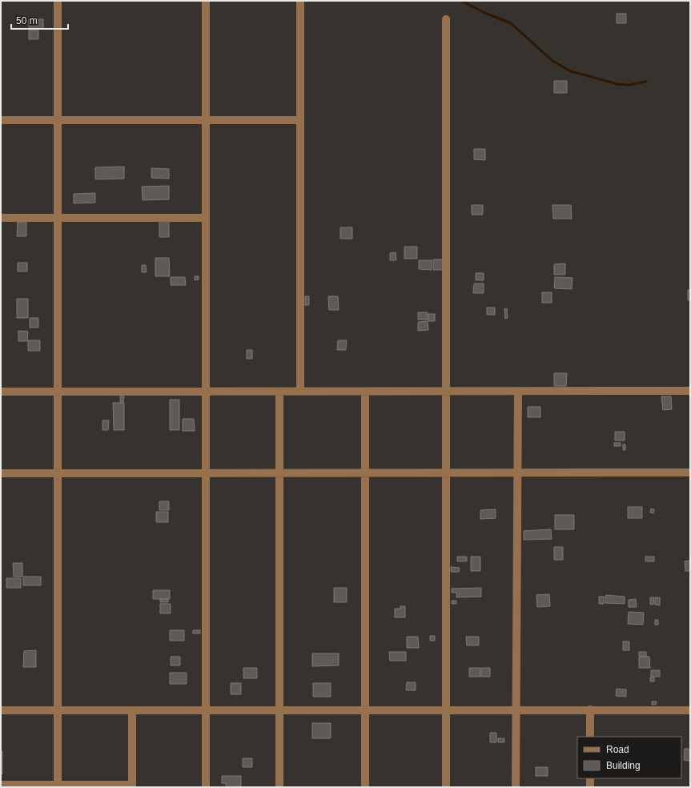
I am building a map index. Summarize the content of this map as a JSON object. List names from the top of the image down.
{
  "legend": ["Road", "Building"],
  "scale_bar": "50 m"
}
